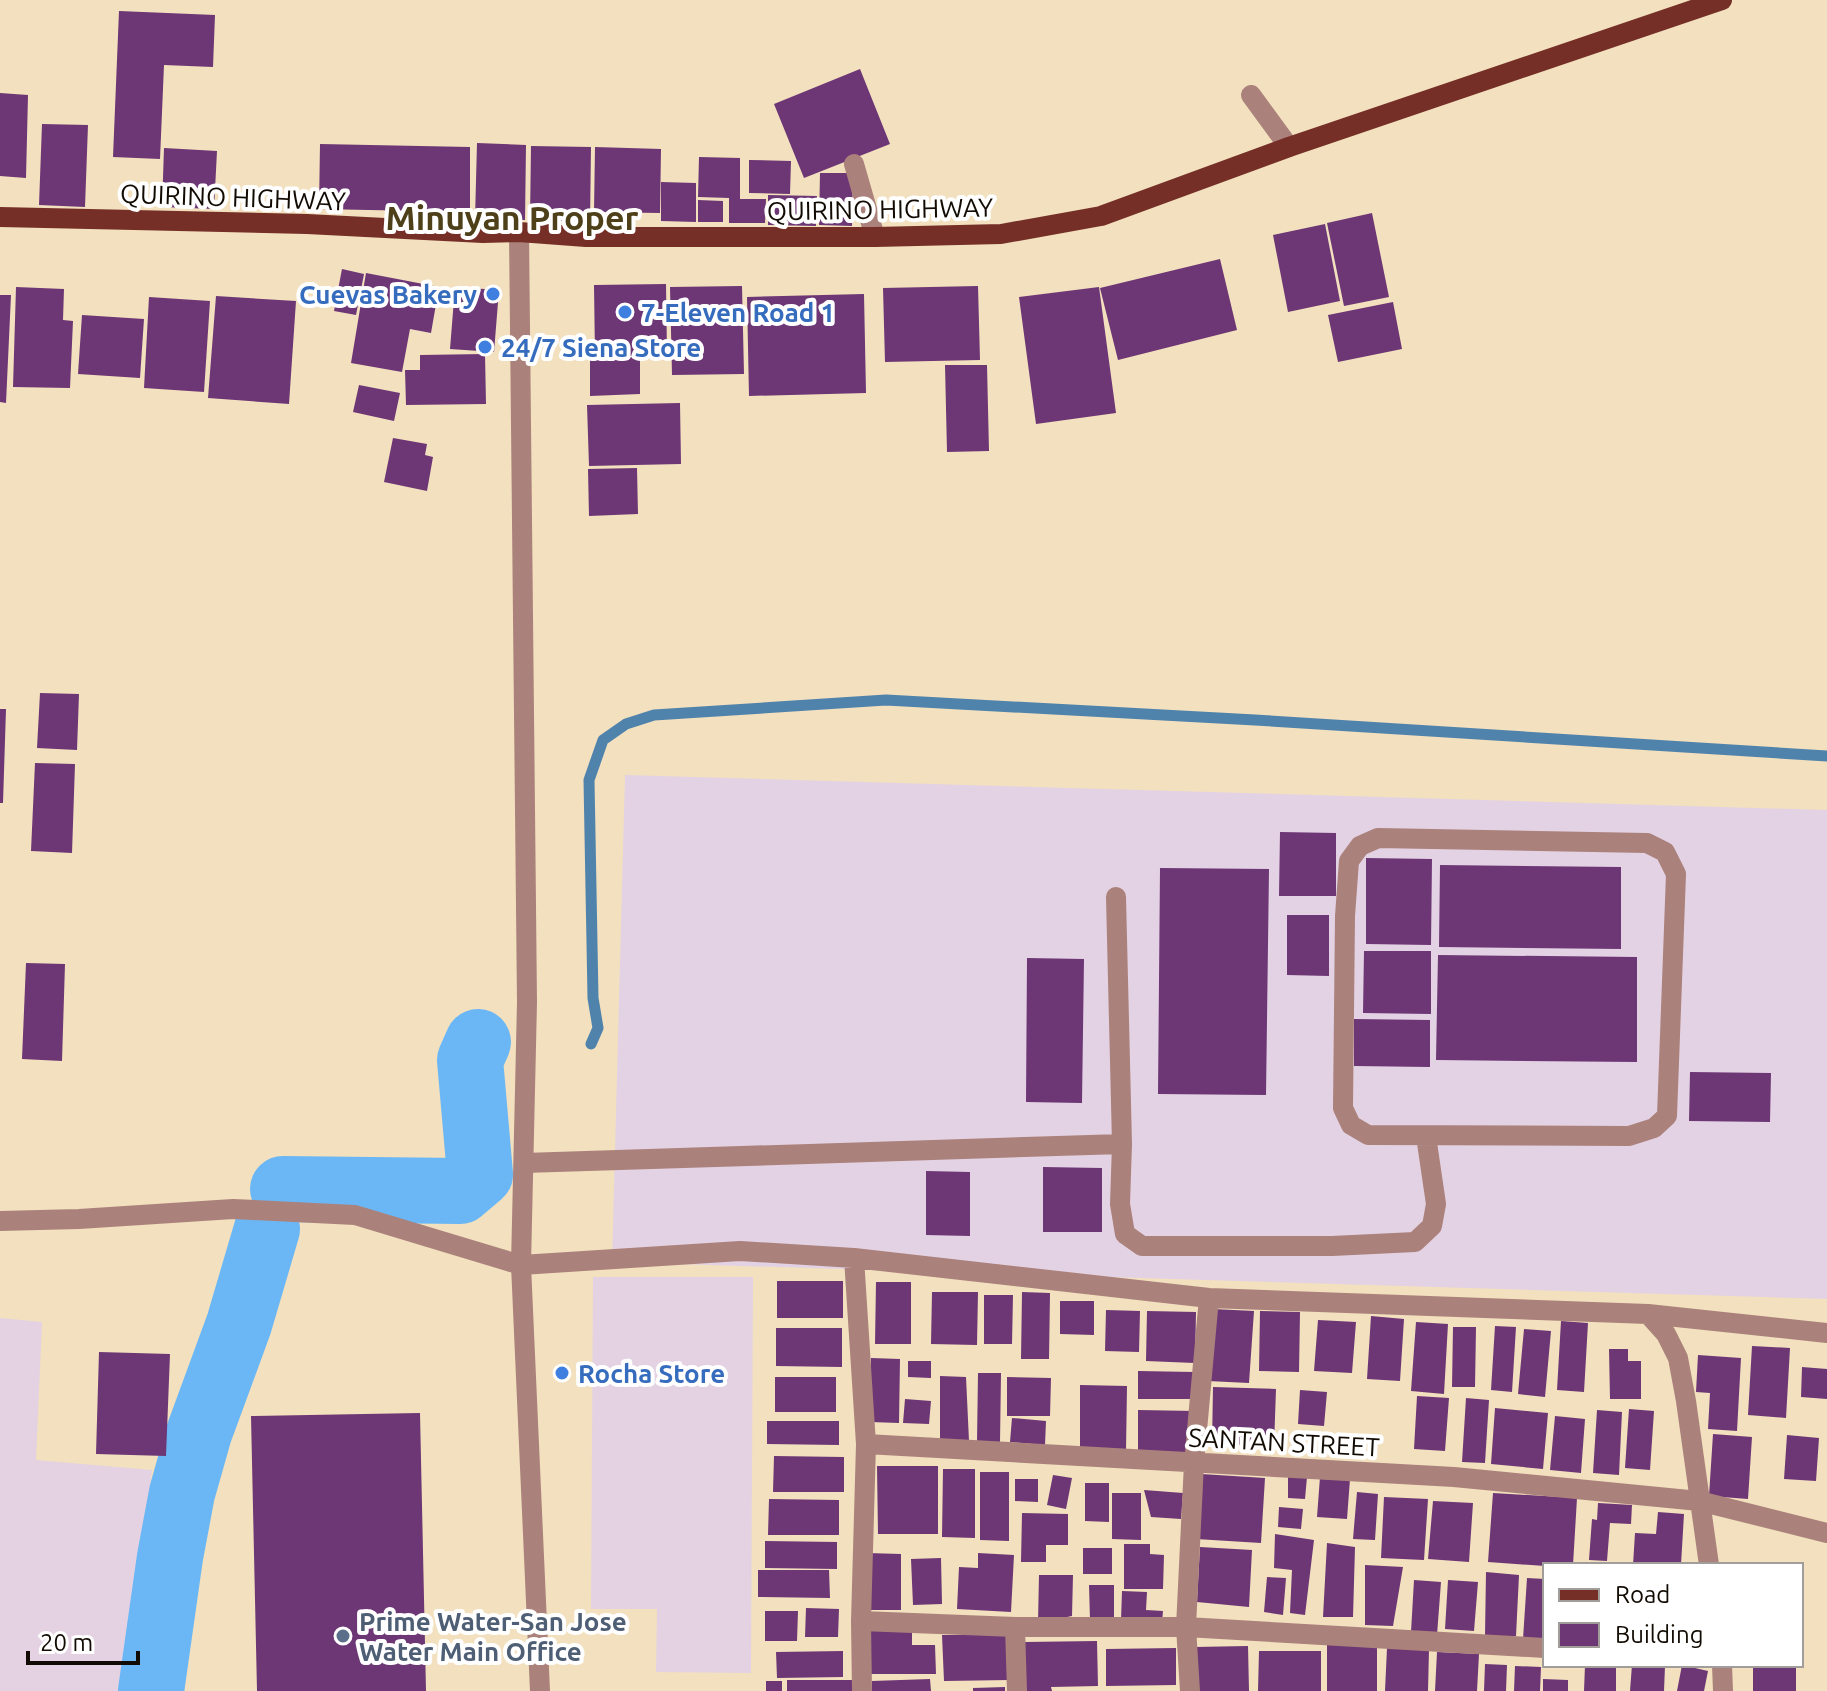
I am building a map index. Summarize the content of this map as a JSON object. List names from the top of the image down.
{
  "streets": {
    "main road": ["QUIRINO HIGHWAY"],
    "street": ["SANTAN STREET"]
  },
  "districts": ["Minuyan Proper"],
  "places": [
    "Cuevas Bakery",
    "7-Eleven Road 1",
    "24/7 Siena Store",
    "Rocha Store",
    "Prime Water-San Jose Water Main Office"
  ],
  "legend": ["Road", "Building"],
  "scale_bar": "20 m"
}
